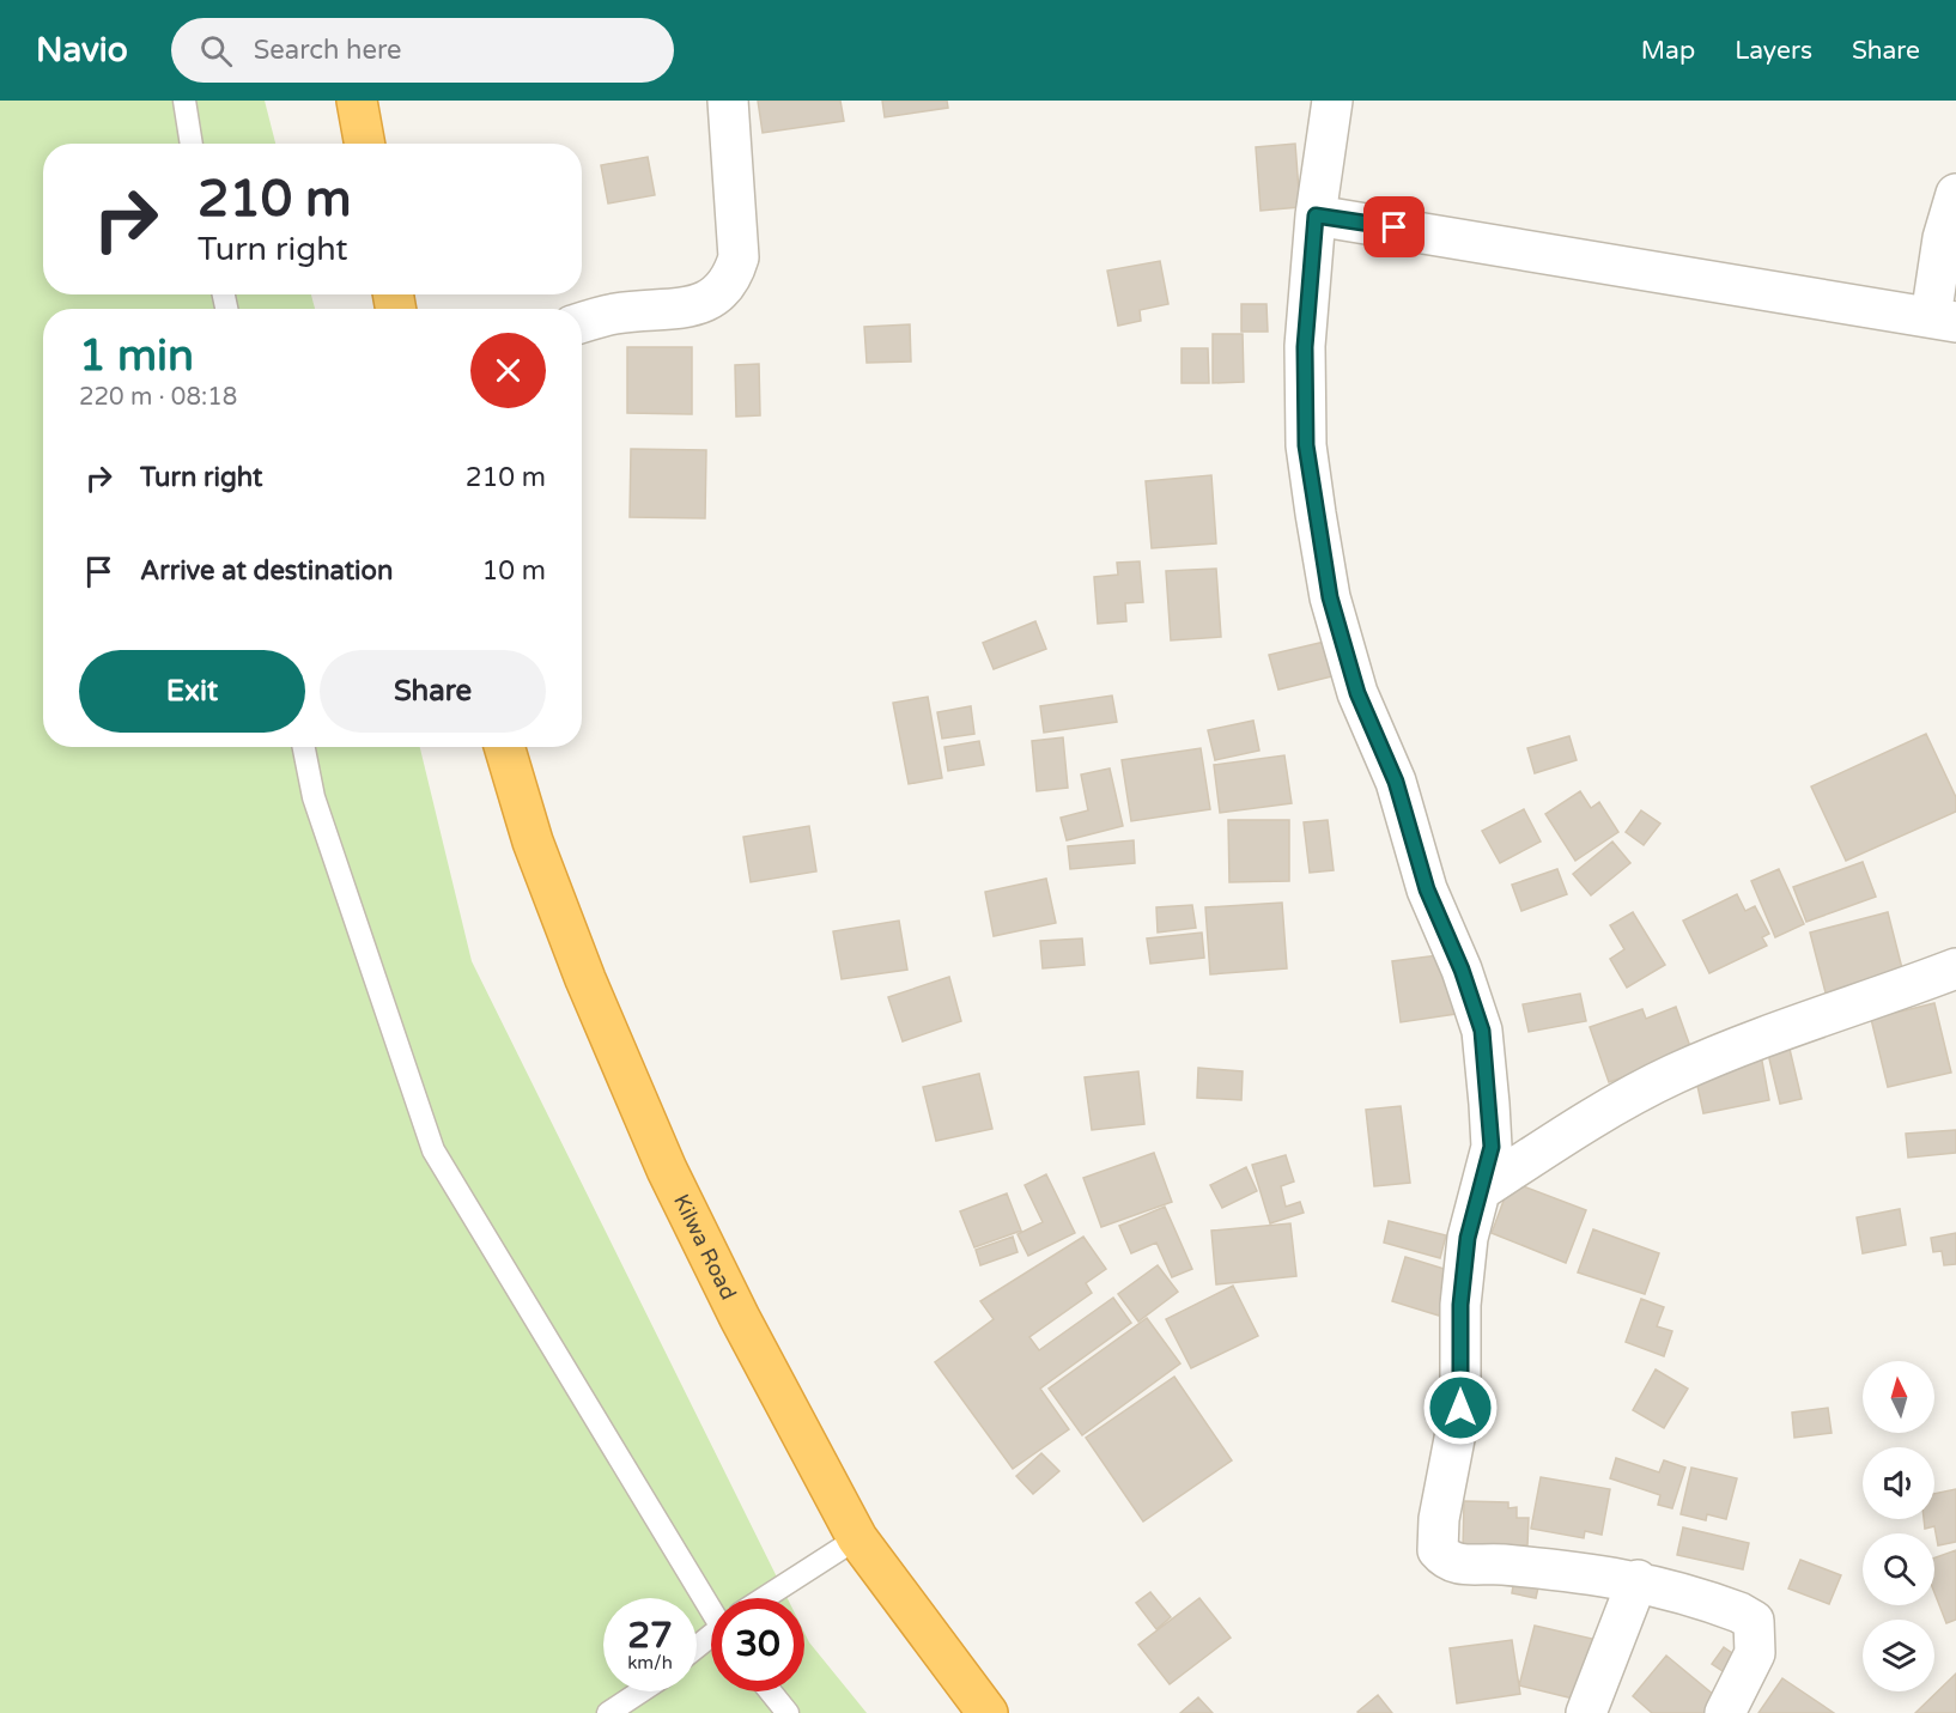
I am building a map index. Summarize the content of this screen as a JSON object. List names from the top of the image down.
{
  "streets": {
    "highway": ["Kilwa Road"]
  },
  "north": "top",
  "page": {
    "header": "Navio",
    "search": "Search here",
    "nav": ["Map", "Layers", "Share"],
    "turn": ["210 m", "Turn right"],
    "heading": ["1 min", "220 m · 08:18"],
    "list": [
      {
        "name": "Turn right",
        "value": "210 m"
      },
      {
        "name": "Arrive at destination",
        "value": "10 m"
      }
    ],
    "buttons": ["Exit", "Share"],
    "speed": "27 km/h",
    "limit": "30"
  }
}
